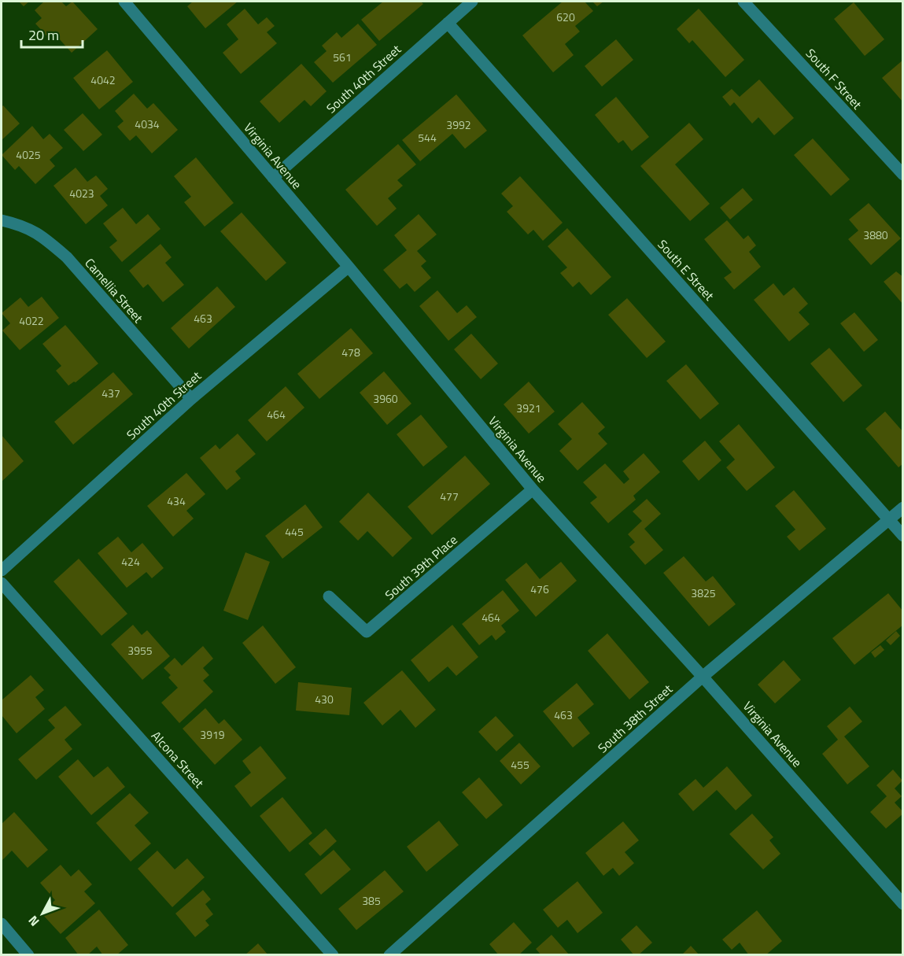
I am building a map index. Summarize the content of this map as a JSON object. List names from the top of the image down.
{
  "streets": {
    "street": [
      "South 40th Street",
      "South F Street",
      "Virginia Avenue",
      "South E Street",
      "Camellia Street",
      "South 39th Place",
      "South 38th Street",
      "Alcona Street"
    ]
  },
  "crossings": [
    ["South 40th Street", "Virginia Avenue"],
    ["South 40th Street", "South E Street"],
    ["South 40th Street", "Camellia Street"],
    ["Virginia Avenue", "South 39th Place"],
    ["Virginia Avenue", "South 38th Street"],
    ["South E Street", "South 38th Street"]
  ],
  "house_numbers": [
    "620",
    "561",
    "4042",
    "4034",
    "3992",
    "544",
    "4025",
    "4023",
    "3880",
    "463",
    "4022",
    "478",
    "437",
    "3960",
    "3921",
    "464",
    "477",
    "434",
    "445",
    "424",
    "476",
    "3825",
    "464",
    "3955",
    "430",
    "463",
    "3919",
    "455",
    "385"
  ],
  "scale_bar": "20 m",
  "north": "bottom left"
}
